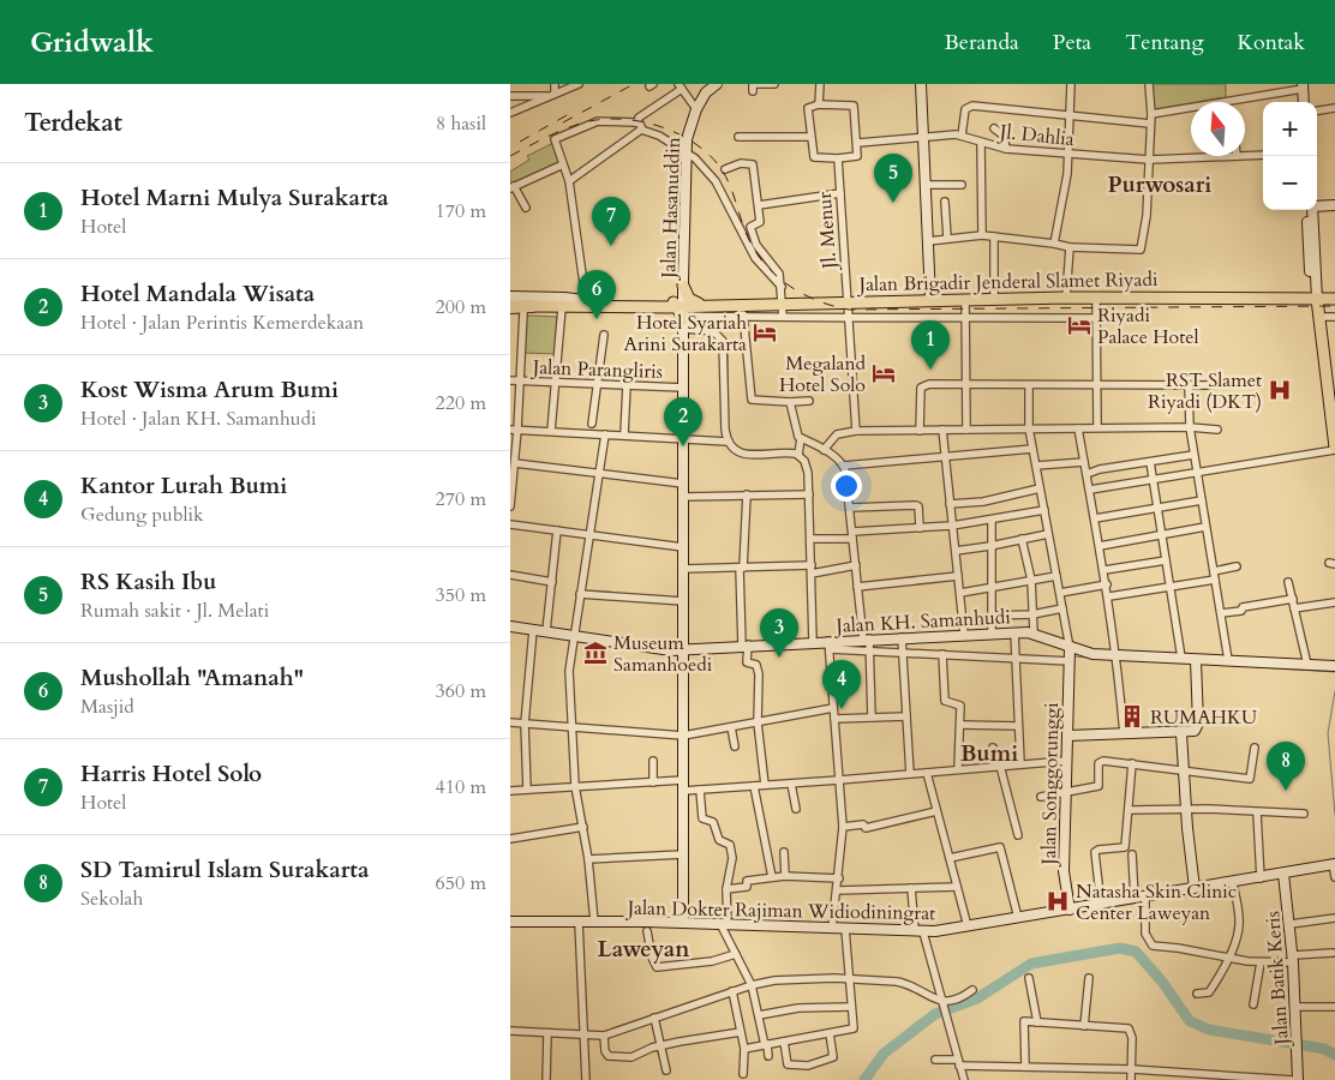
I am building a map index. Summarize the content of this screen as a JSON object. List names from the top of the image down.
{
  "streets": {
    "main road": [
      "Jalan Hasanuddin",
      "Jalan Brigadir Jenderal Slamet Riyadi",
      "Jalan KH. Samanhudi",
      "Jalan Songgorunggi",
      "Jalan Dokter Rajiman Widiodiningrat",
      "Jalan Batik Keris"
    ],
    "street": ["Jl. Dahlia", "Jl. Menur", "Jalan Parangliris"]
  },
  "crossings": [
    ["Jalan Hasanuddin", "Jalan Brigadir Jenderal Slamet Riyadi"],
    ["Jalan Hasanuddin", "Jalan Parangliris"],
    ["Jalan Hasanuddin", "Jalan KH. Samanhudi"],
    ["Jalan Hasanuddin", "Jalan Dokter Rajiman Widiodiningrat"],
    ["Jl. Menur", "Jalan Brigadir Jenderal Slamet Riyadi"],
    ["Jalan KH. Samanhudi", "Jalan Songgorunggi"],
    ["Jalan Songgorunggi", "Jalan Dokter Rajiman Widiodiningrat"],
    ["Jalan Dokter Rajiman Widiodiningrat", "Jalan Batik Keris"]
  ],
  "districts": ["Purwosari", "Bumi", "Laweyan"],
  "places": {
    "hotel": ["Riyadi Palace Hotel", "Hotel Syariah Arini Surakarta", "Megaland Hotel Solo"],
    "hospital": ["RST Slamet Riyadi (DKT)", "Natasha Skin Clinic Center Laweyan"],
    "museum": ["Museum Samanhoedi"],
    "building": ["RUMAHKU"]
  },
  "north": "top",
  "page": {
    "header": "Gridwalk",
    "nav": [
      "Beranda",
      "Peta",
      "Tentang",
      "Kontak"
    ],
    "heading": ["Terdekat", "8 hasil"],
    "map_buttons": ["+", "−"],
    "pins": [
      "5",
      "7",
      "6",
      "1",
      "2",
      "3",
      "4",
      "8"
    ],
    "list": [
      {
        "mark": "1",
        "name": "Hotel Marni Mulya Surakarta",
        "note": "Hotel",
        "value": "170 m"
      },
      {
        "mark": "2",
        "name": "Hotel Mandala Wisata",
        "note": "Hotel · Jalan Perintis Kemerdekaan",
        "value": "200 m"
      },
      {
        "mark": "3",
        "name": "Kost Wisma Arum Bumi",
        "note": "Hotel · Jalan KH. Samanhudi",
        "value": "220 m"
      },
      {
        "mark": "4",
        "name": "Kantor Lurah Bumi",
        "note": "Gedung publik",
        "value": "270 m"
      },
      {
        "mark": "5",
        "name": "RS Kasih Ibu",
        "note": "Rumah sakit · Jl. Melati",
        "value": "350 m"
      },
      {
        "mark": "6",
        "name": "Mushollah \"Amanah\"",
        "note": "Masjid",
        "value": "360 m"
      },
      {
        "mark": "7",
        "name": "Harris Hotel Solo",
        "note": "Hotel",
        "value": "410 m"
      },
      {
        "mark": "8",
        "name": "SD Tamirul Islam Surakarta",
        "note": "Sekolah",
        "value": "650 m"
      }
    ]
  }
}
